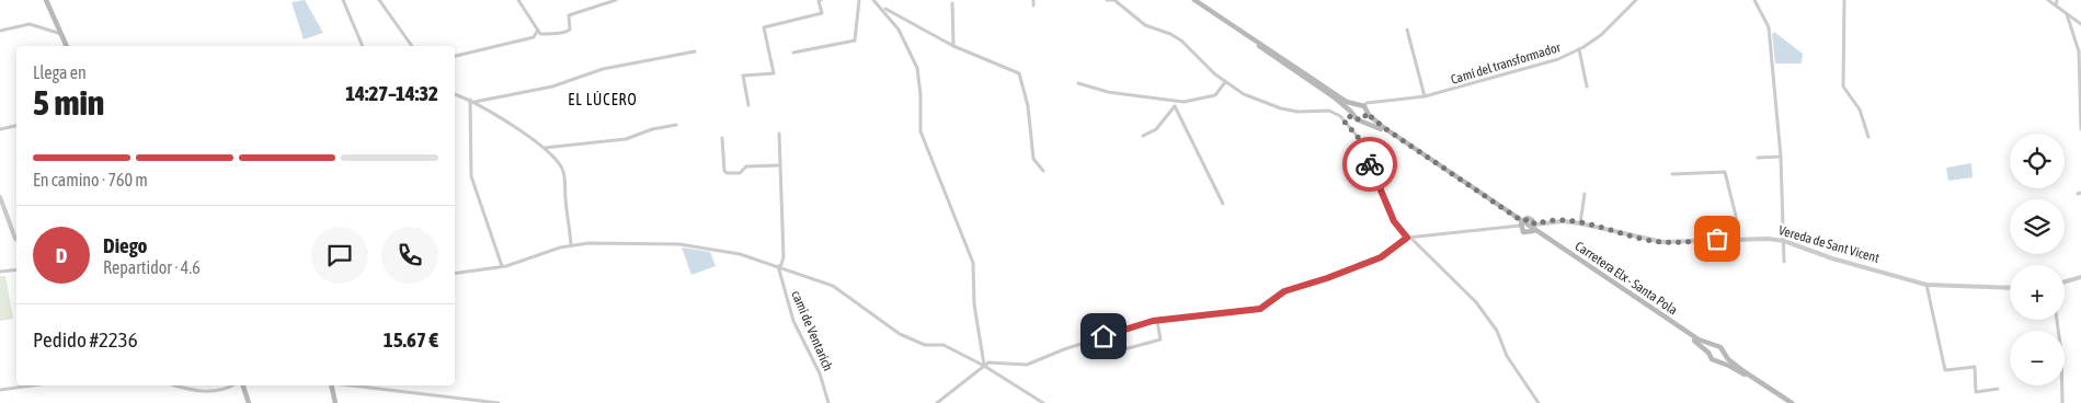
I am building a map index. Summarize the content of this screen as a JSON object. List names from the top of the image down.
{
  "streets": {
    "main road": ["Carretera Elx - Santa Pola"],
    "street": ["Camí del transformador", "Vereda de Sant Vicent", "camí de Ventarich"]
  },
  "crossings": [
    ["Vereda de Sant Vicent", "Carretera Elx - Santa Pola"]
  ],
  "districts": ["EL LÚCERO"],
  "page": {
    "heading": ["5 min", "Llega en", "14:27–14:32"],
    "panel": [
      "Diego",
      "Repartidor · 4.6",
      "Pedido #2236",
      "15.67 €"
    ],
    "map_buttons": ["+", "−"],
    "bar": "En camino · 760 m",
    "round": "D"
  }
}
